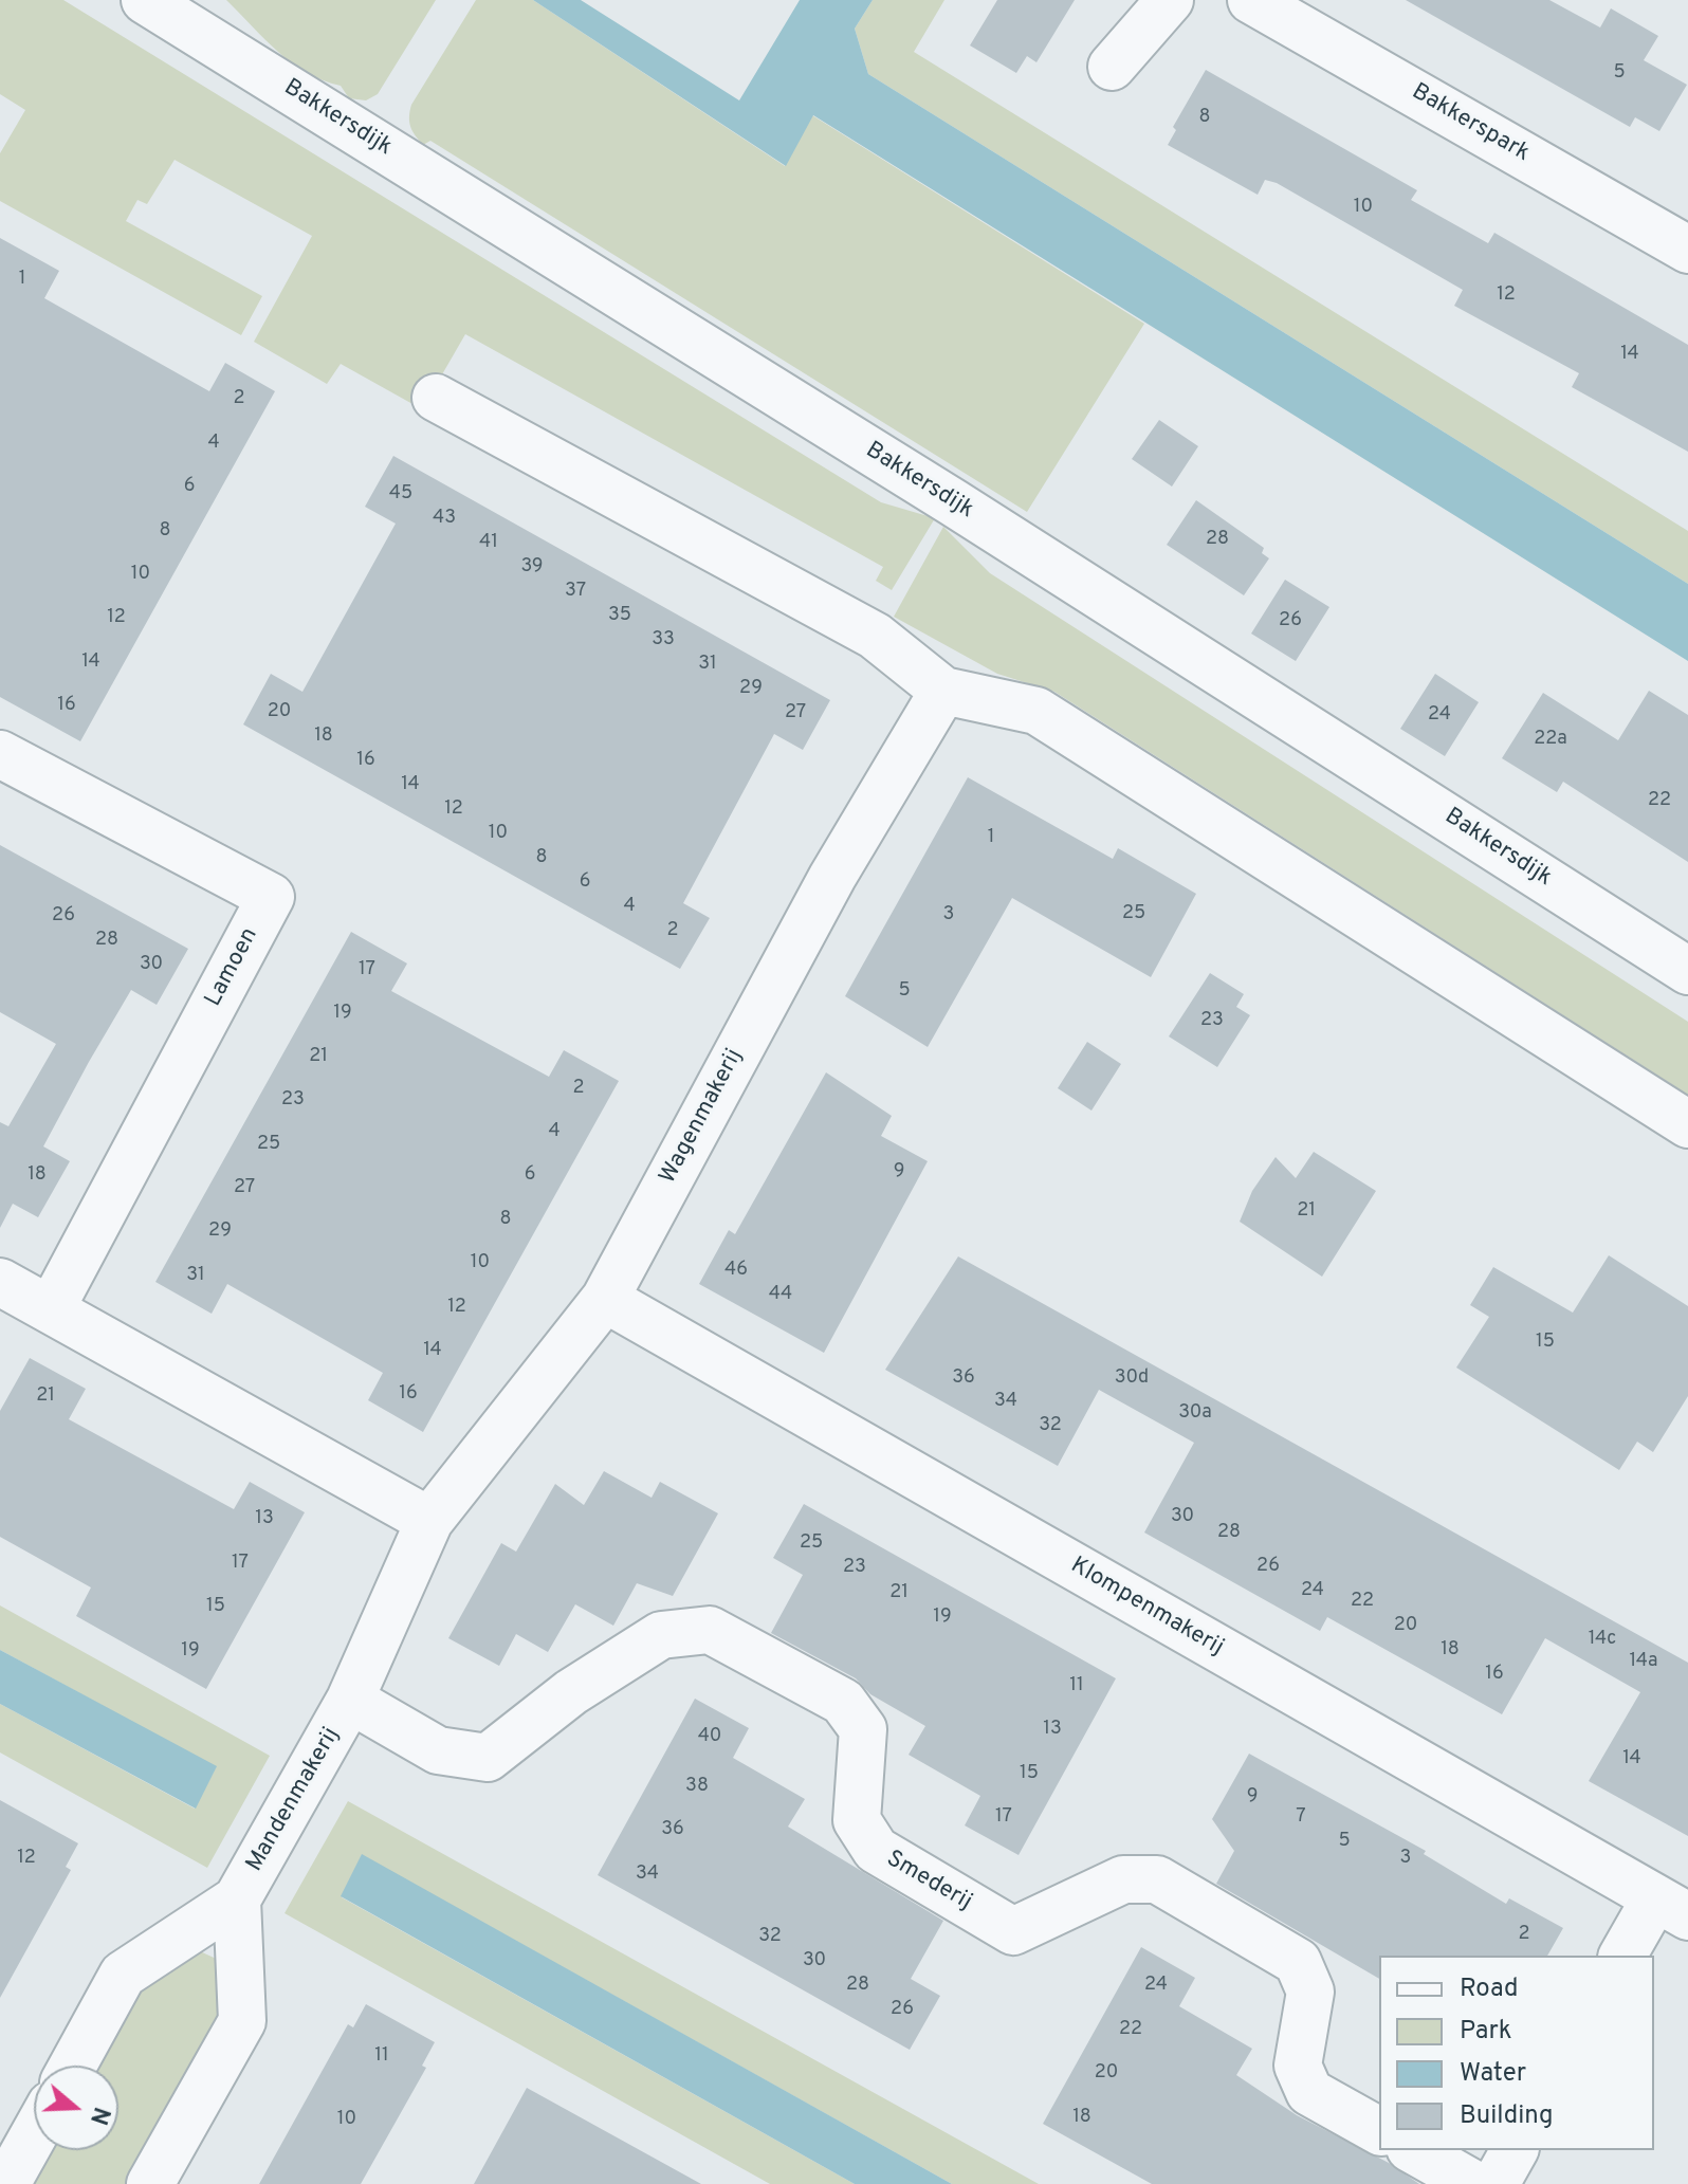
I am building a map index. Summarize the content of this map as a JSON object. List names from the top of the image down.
{
  "streets": {
    "street": [
      "Bakkersdijk",
      "Bakkerspark",
      "Lamoen",
      "Wagenmakerij",
      "Klompenmakerij",
      "Mandenmakerij",
      "Smederij"
    ]
  },
  "crossings": [
    ["Wagenmakerij", "Klompenmakerij"],
    ["Wagenmakerij", "Mandenmakerij"],
    ["Wagenmakerij", "Smederij"],
    ["Mandenmakerij", "Smederij"]
  ],
  "house_numbers": [
    "5",
    "8",
    "10",
    "1",
    "12",
    "14",
    "2",
    "4",
    "6",
    "45",
    "43",
    "8",
    "28",
    "41",
    "39",
    "10",
    "37",
    "35",
    "12",
    "26",
    "33",
    "14",
    "31",
    "29",
    "16",
    "20",
    "27",
    "24",
    "18",
    "22a",
    "16",
    "14",
    "22",
    "12",
    "10",
    "1",
    "8",
    "6",
    "4",
    "25",
    "3",
    "26",
    "2",
    "28",
    "30",
    "17",
    "5",
    "19",
    "23",
    "21",
    "2",
    "23",
    "4",
    "25",
    "9",
    "18",
    "6",
    "27",
    "21",
    "8",
    "29",
    "10",
    "46",
    "31",
    "44",
    "12",
    "15",
    "14",
    "36",
    "30d",
    "16",
    "21",
    "34",
    "30a",
    "32",
    "30",
    "13",
    "28",
    "25",
    "17",
    "26",
    "23",
    "24",
    "21",
    "22",
    "15",
    "19",
    "20",
    "14c",
    "18",
    "19",
    "14a",
    "16",
    "11",
    "13",
    "40",
    "14",
    "15",
    "38",
    "9",
    "17",
    "7",
    "36",
    "5",
    "12",
    "3",
    "34",
    "2",
    "32",
    "30",
    "28",
    "24",
    "26",
    "22",
    "11",
    "20",
    "18",
    "10"
  ],
  "legend": [
    "Road",
    "Park",
    "Water",
    "Building"
  ],
  "north": "right"
}
